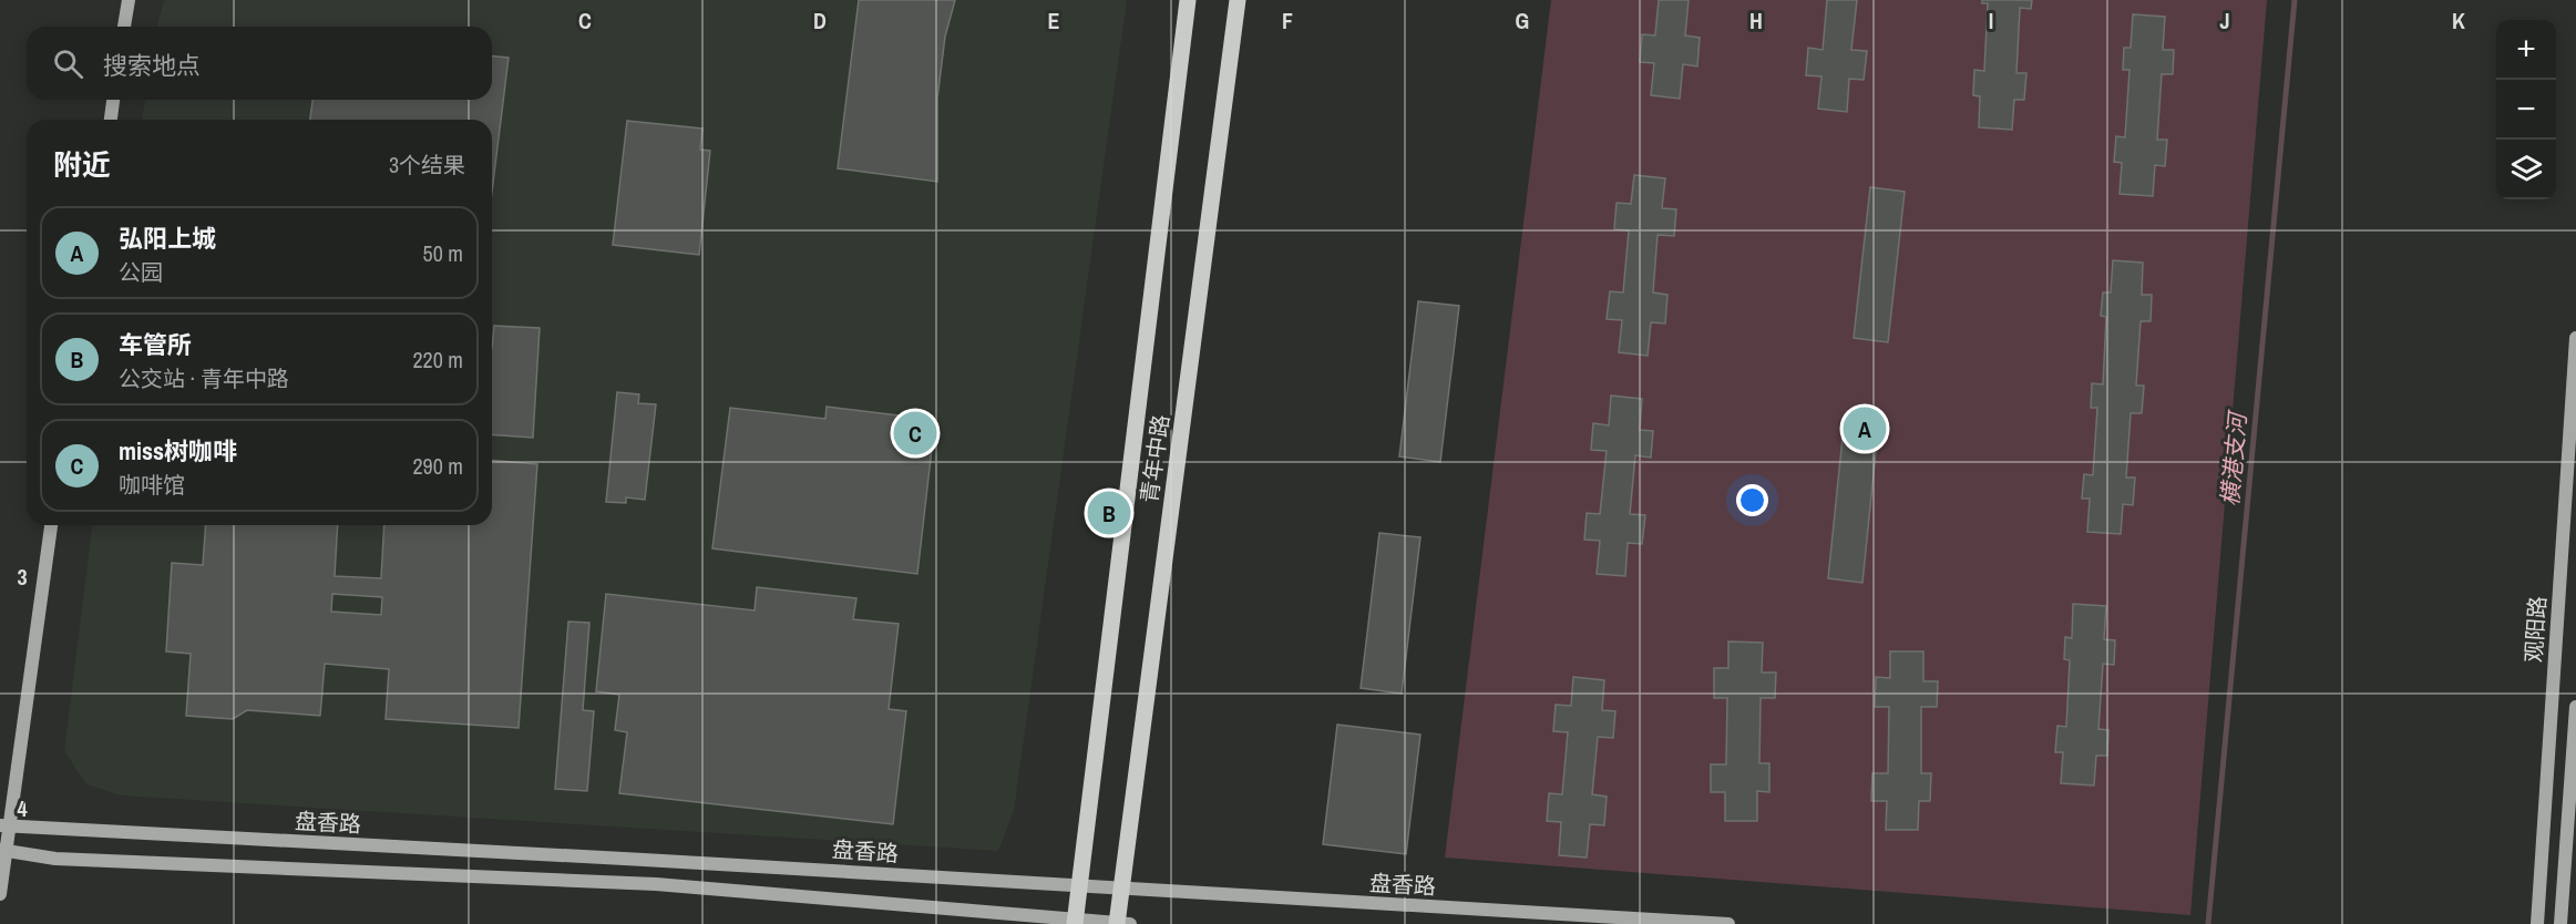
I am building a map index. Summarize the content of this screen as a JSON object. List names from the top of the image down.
{
  "streets": {
    "main road": ["青年中路"],
    "street": ["观阳路", "盘香路"]
  },
  "crossings": [
    ["青年中路", "盘香路"]
  ],
  "water": ["横港支河"],
  "page": {
    "map_buttons": ["+", "−"],
    "search": "搜索地点",
    "heading": ["附近", "3个结果"],
    "list": [
      {
        "mark": "A",
        "name": "弘阳上城",
        "note": "公园",
        "value": "50 m"
      },
      {
        "mark": "B",
        "name": "车管所",
        "note": "公交站 · 青年中路",
        "value": "220 m"
      },
      {
        "mark": "C",
        "name": "miss树咖啡",
        "note": "咖啡馆",
        "value": "290 m"
      }
    ],
    "pins": ["A", "C", "B"]
  },
  "grid": {
    "columns": [
      "C",
      "D",
      "E",
      "F",
      "G",
      "H",
      "I",
      "J",
      "K"
    ],
    "rows": ["3", "4"]
  }
}
